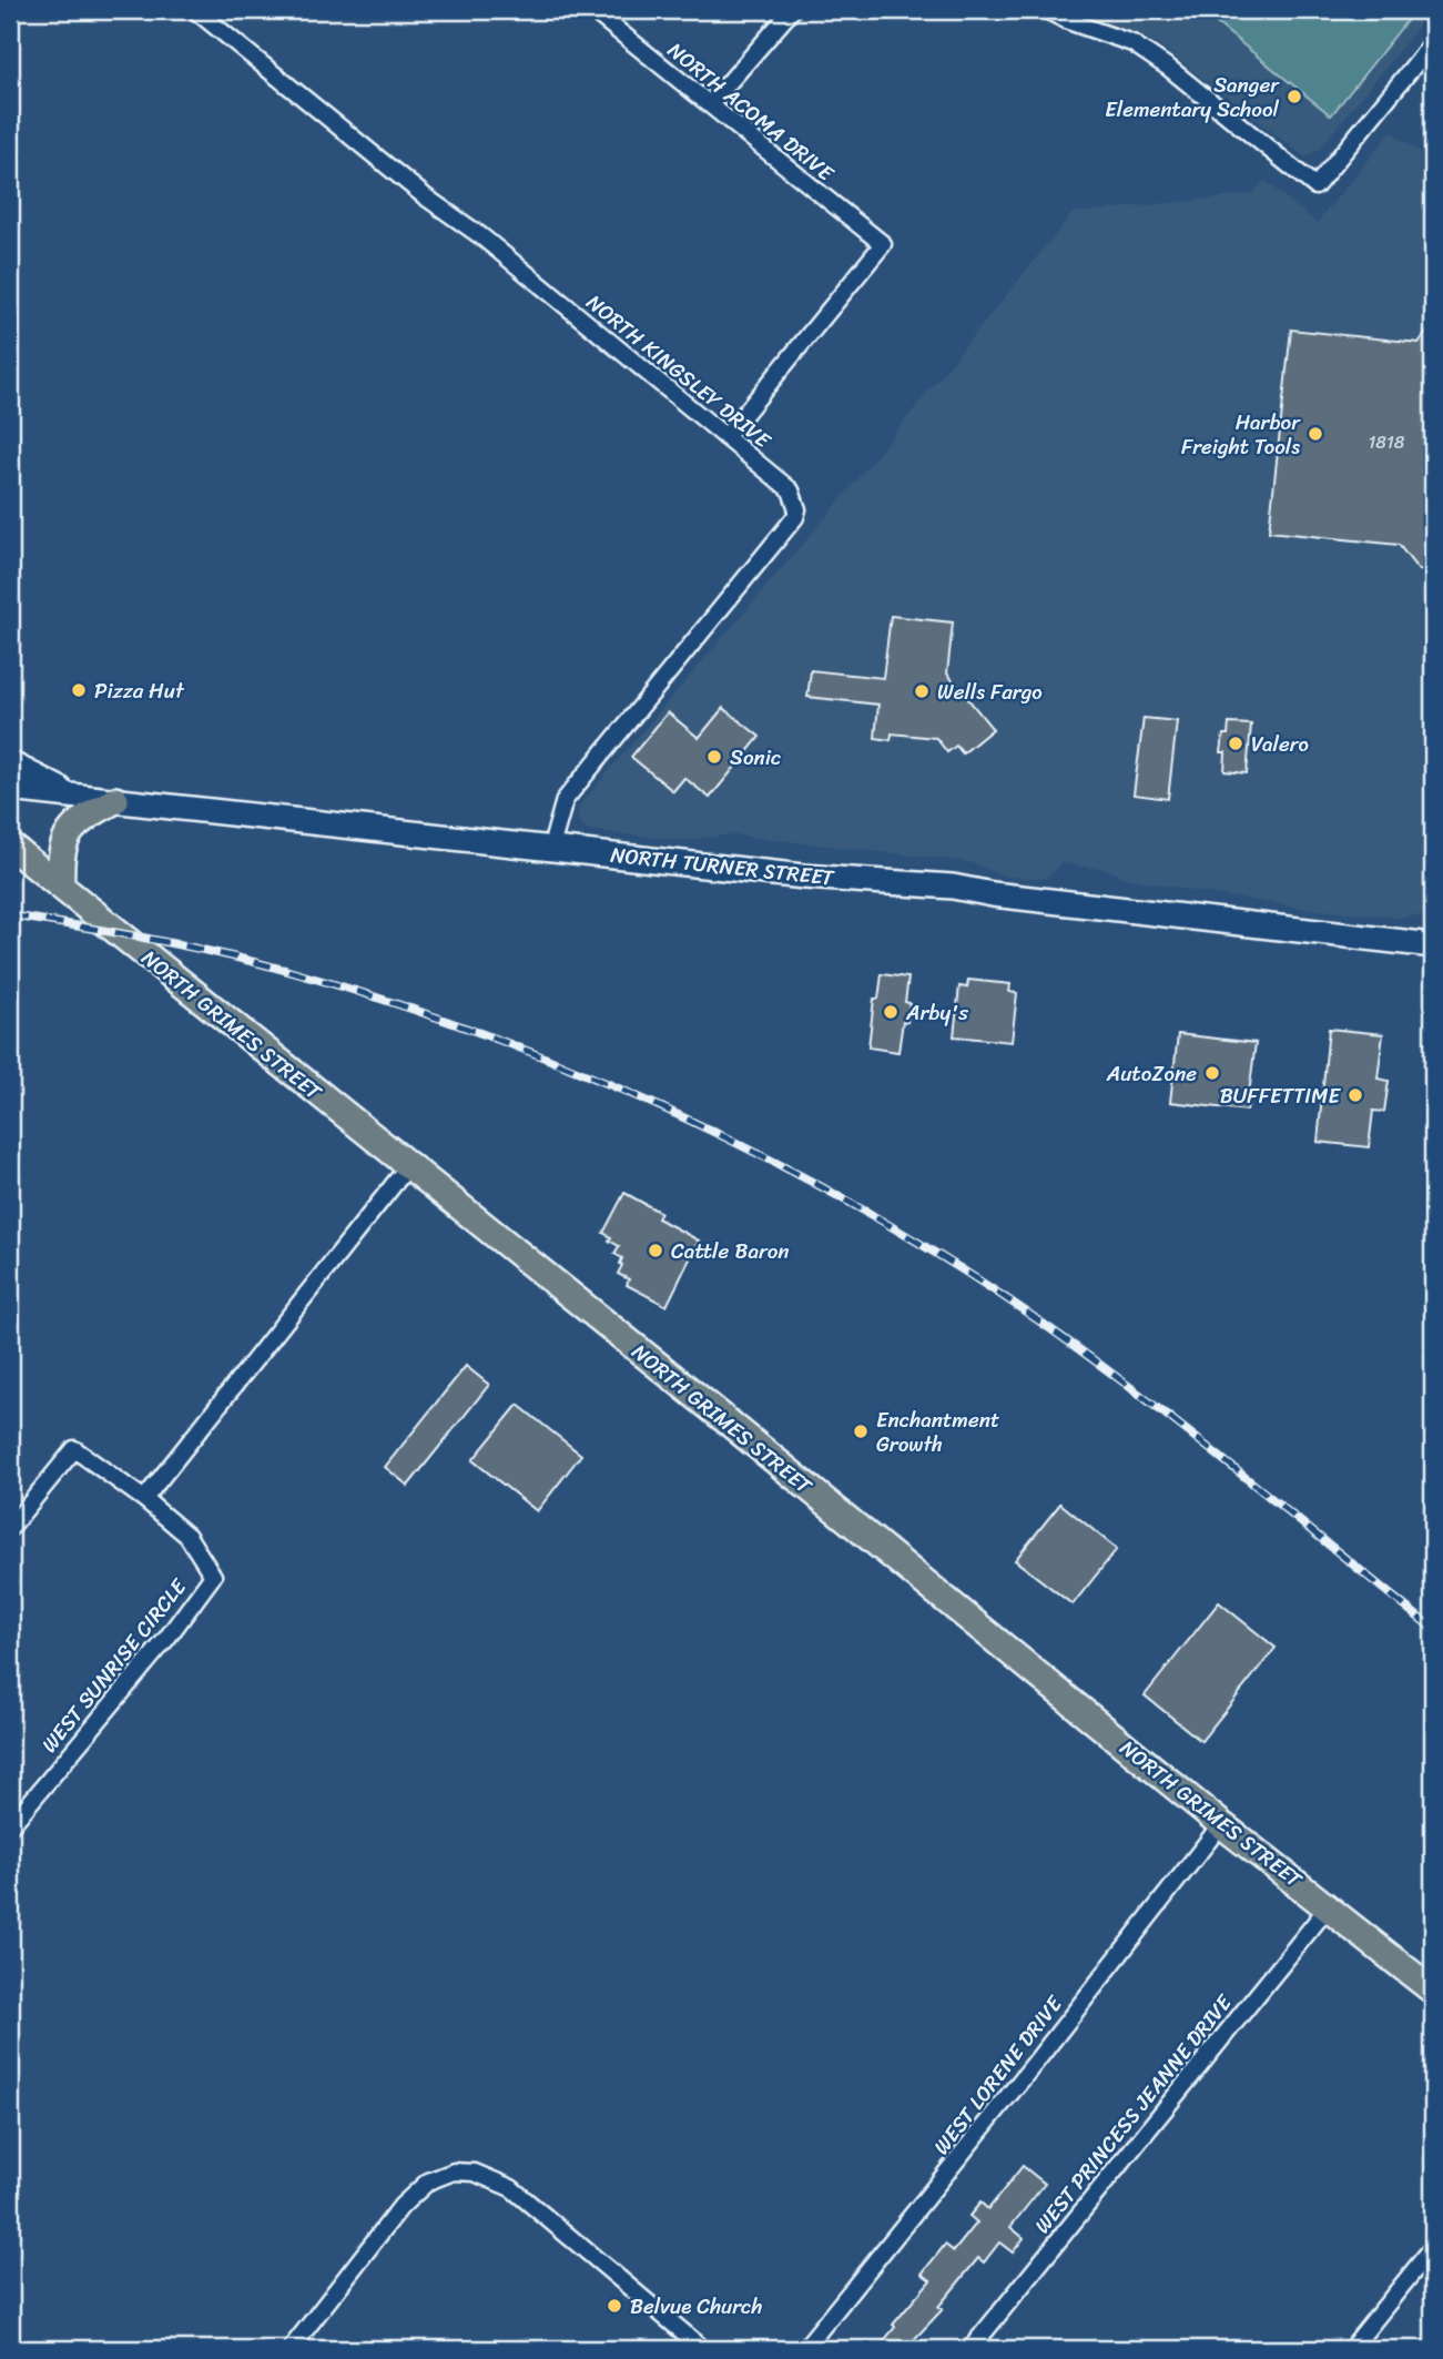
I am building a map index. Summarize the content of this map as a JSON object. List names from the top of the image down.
{
  "streets": {
    "main road": ["NORTH TURNER STREET", "NORTH GRIMES STREET"],
    "street": [
      "NORTH ACOMA DRIVE",
      "NORTH KINGSLEY DRIVE",
      "WEST SUNRISE CIRCLE",
      "WEST LORENE DRIVE",
      "WEST PRINCESS JEANNE DRIVE"
    ]
  },
  "crossings": [
    ["NORTH ACOMA DRIVE", "NORTH KINGSLEY DRIVE"],
    ["NORTH KINGSLEY DRIVE", "NORTH TURNER STREET"],
    ["NORTH GRIMES STREET", "WEST LORENE DRIVE"],
    ["NORTH GRIMES STREET", "WEST PRINCESS JEANNE DRIVE"]
  ],
  "places": [
    "Sanger Elementary School",
    "Harbor Freight Tools",
    "Pizza Hut",
    "Wells Fargo",
    "Valero",
    "Sonic",
    "Arby's",
    "AutoZone",
    "BUFFETTIME",
    "Cattle Baron",
    "Enchantment Growth",
    "Belvue Church"
  ],
  "house_numbers": ["1818"]
}
